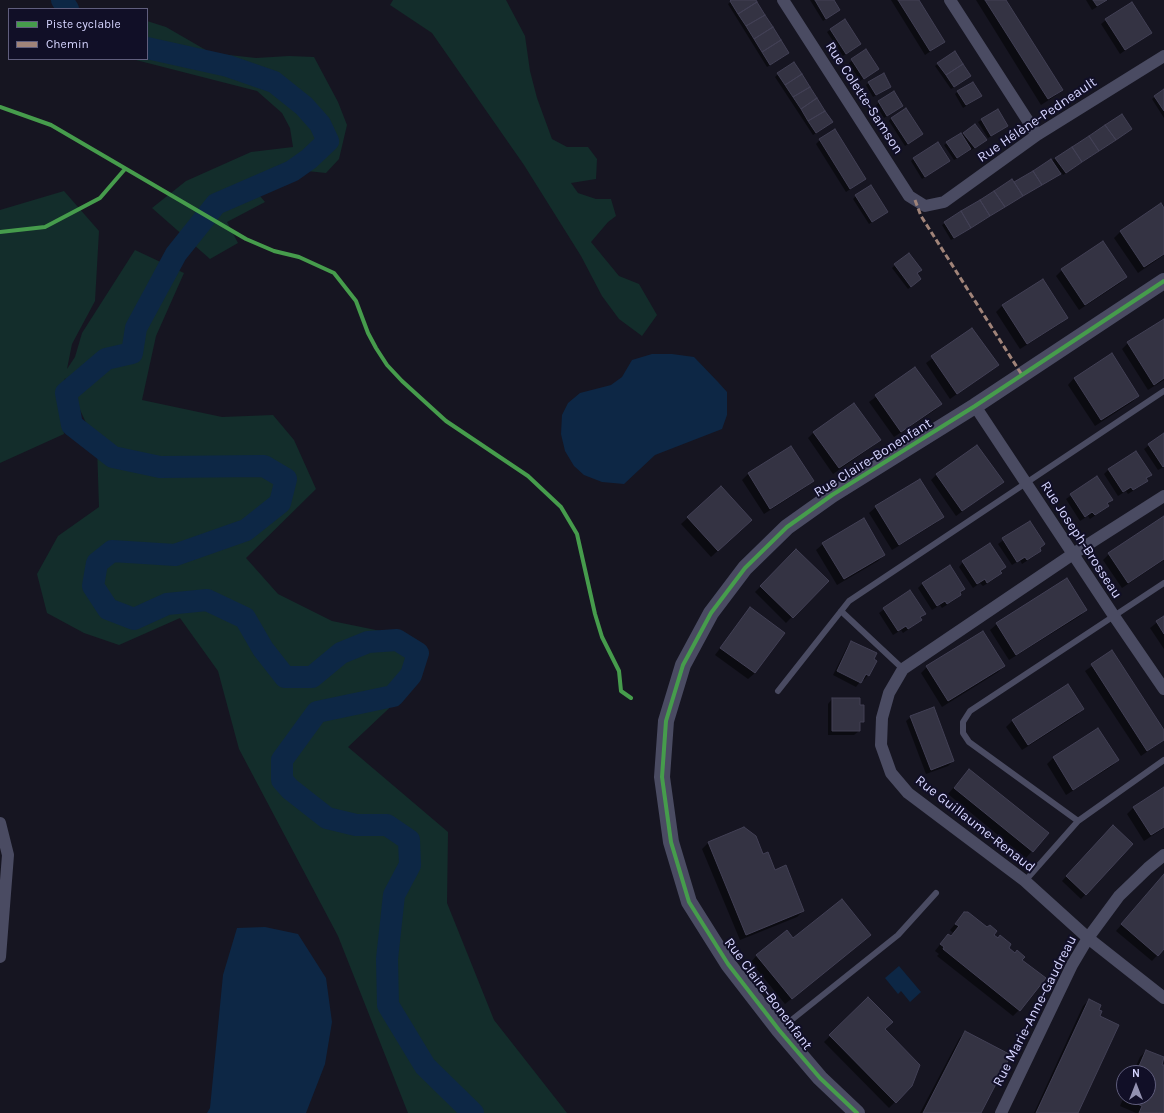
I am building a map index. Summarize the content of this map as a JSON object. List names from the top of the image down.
{
  "streets": {
    "street": [
      "Rue Colette-Samson",
      "Rue Hélène-Pedneault",
      "Rue Claire-Bonenfant",
      "Rue Joseph-Brosseau",
      "Rue Guillaume-Renaud",
      "Rue Marie-Anne-Gaudreau"
    ]
  },
  "crossings": [
    ["Rue Colette-Samson", "Rue Hélène-Pedneault"],
    ["Rue Claire-Bonenfant", "Rue Joseph-Brosseau"],
    ["Rue Joseph-Brosseau", "Rue Guillaume-Renaud"],
    ["Rue Guillaume-Renaud", "Rue Marie-Anne-Gaudreau"]
  ],
  "legend": ["Piste cyclable", "Chemin"],
  "north": "top"
}
